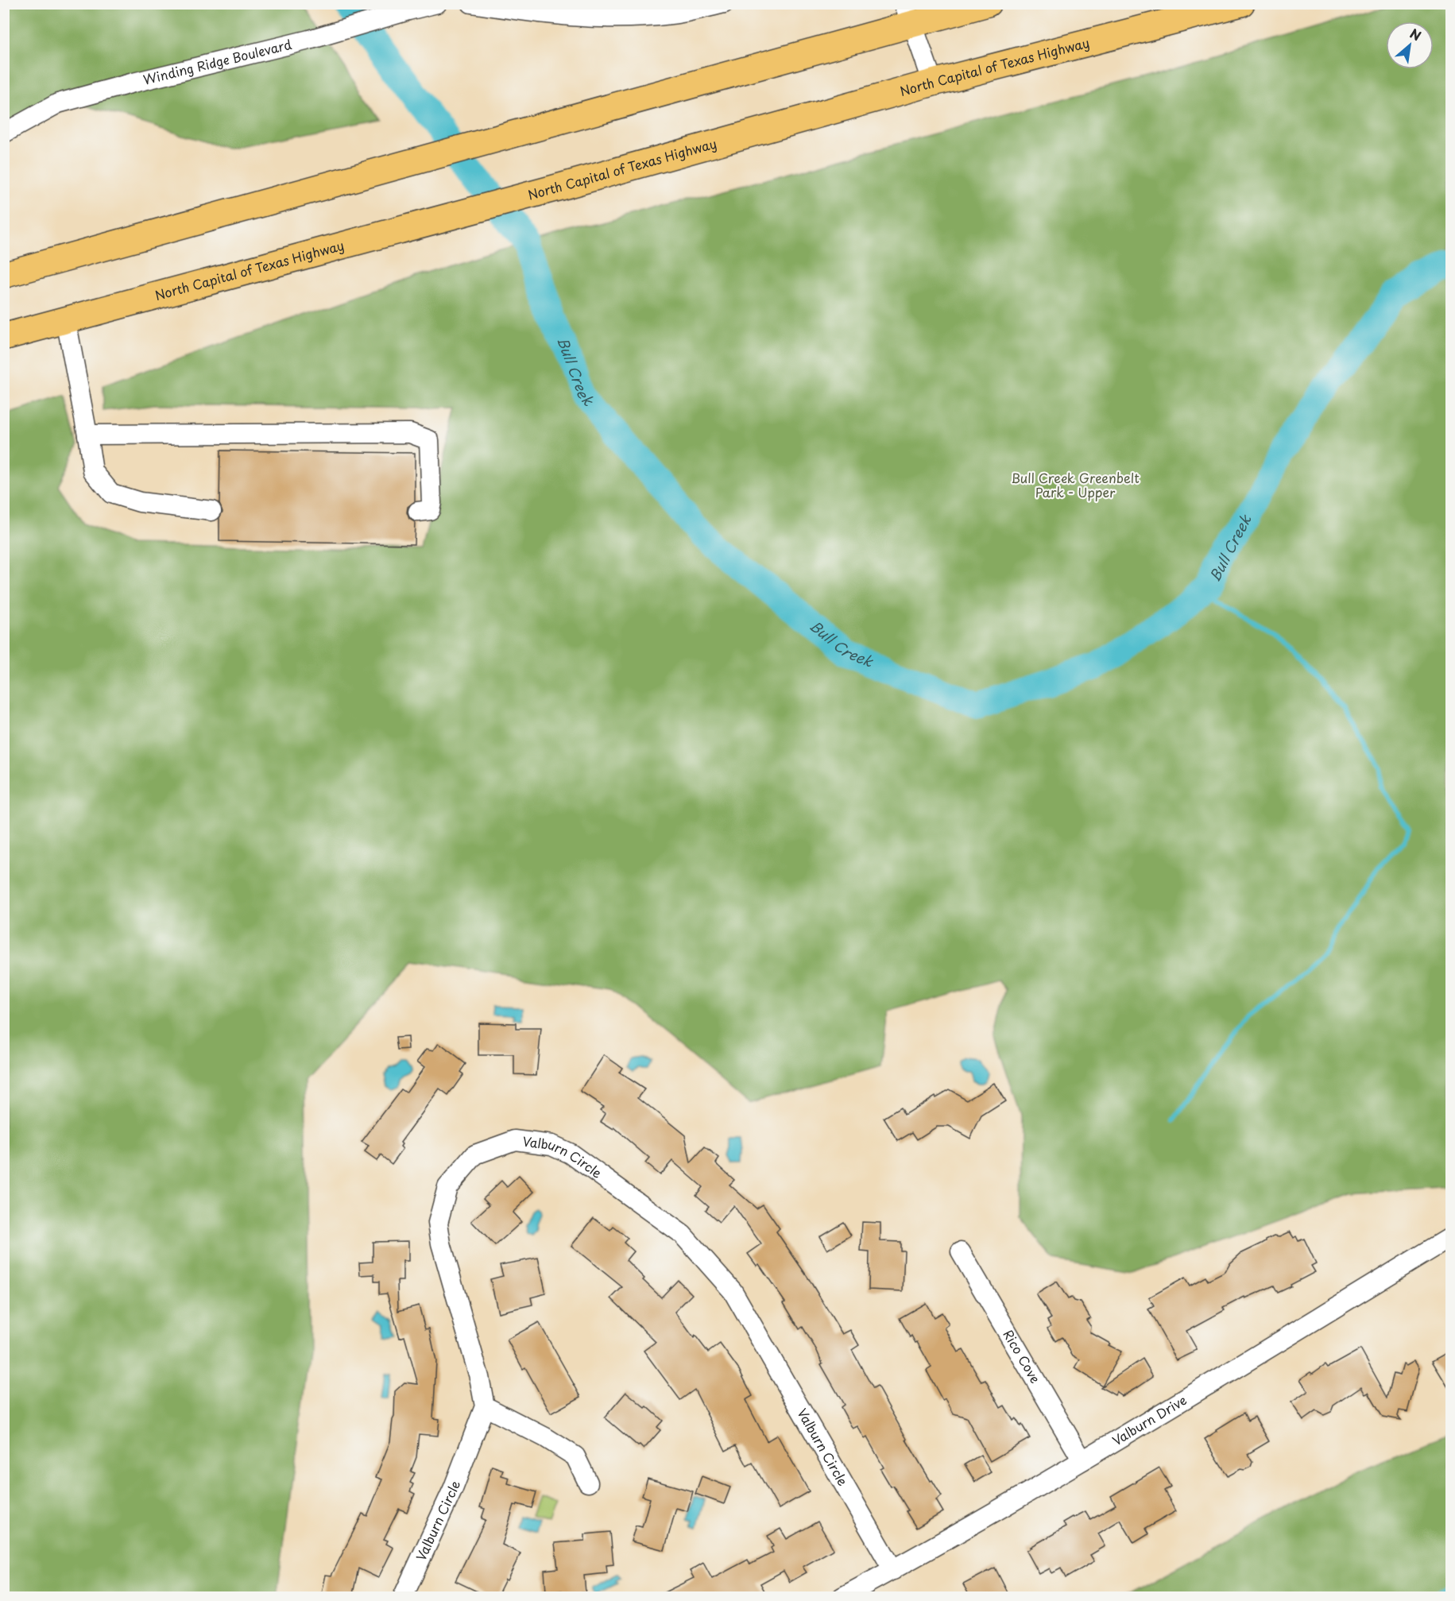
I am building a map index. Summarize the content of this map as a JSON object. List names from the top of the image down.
{
  "streets": {
    "highway": ["North Capital of Texas Highway"],
    "street": [
      "Winding Ridge Boulevard",
      "Valburn Circle",
      "Rico Cove",
      "Valburn Drive"
    ]
  },
  "crossings": [
    ["Valburn Circle", "Valburn Drive"],
    ["Rico Cove", "Valburn Drive"]
  ],
  "water": ["Bull Creek"],
  "parks": ["Bull Creek Greenbelt Park - Upper"],
  "north": "top right"
}
